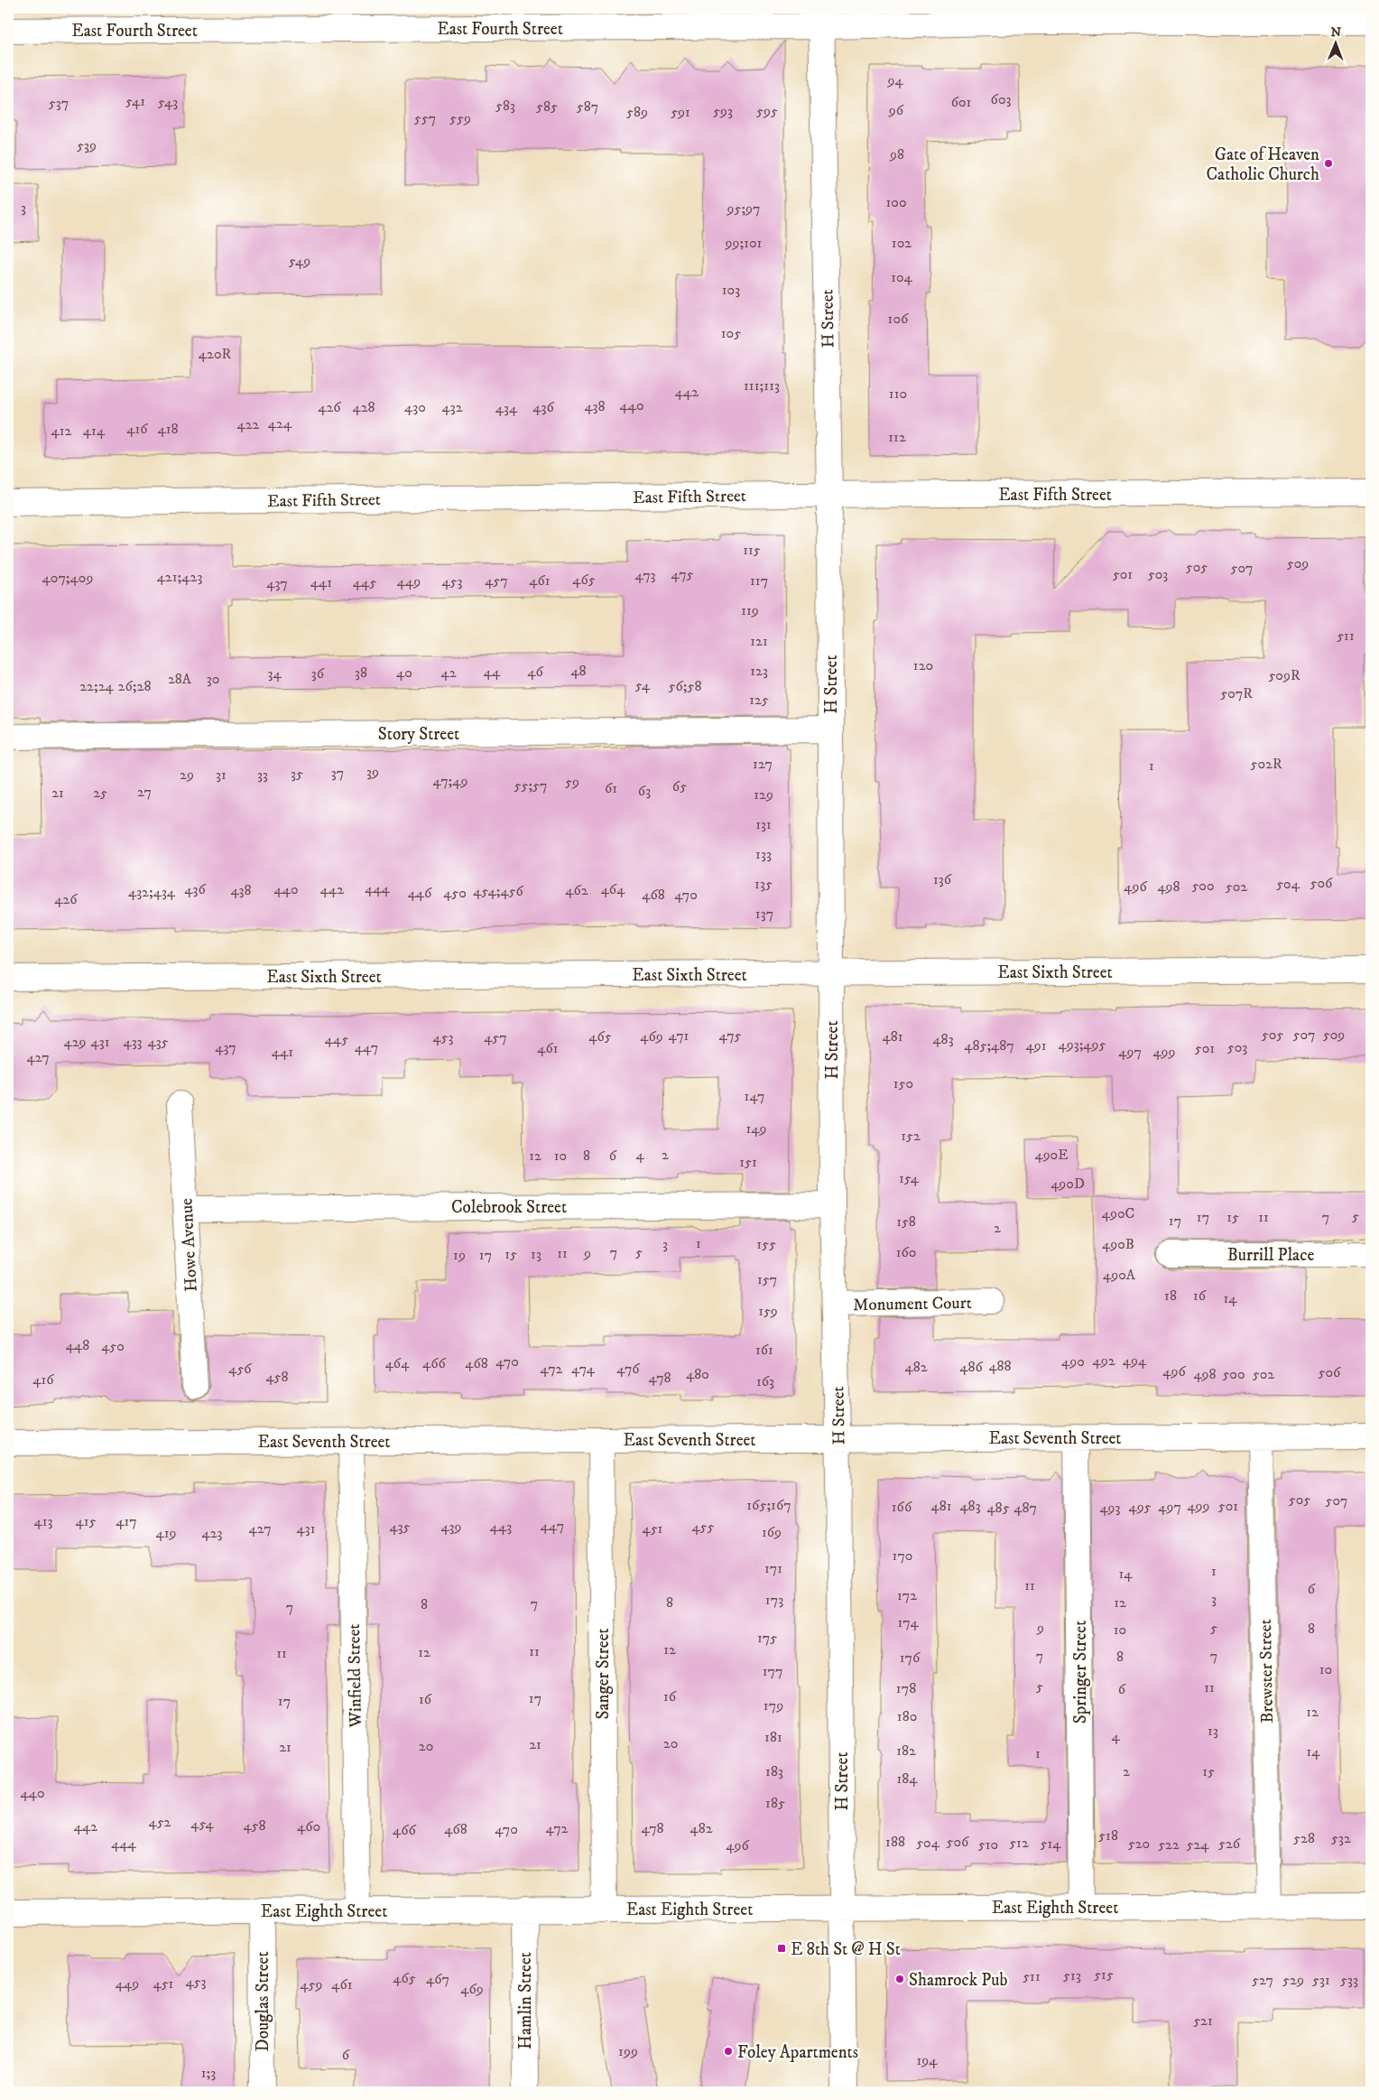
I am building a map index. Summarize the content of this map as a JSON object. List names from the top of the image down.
{
  "streets": {
    "street": [
      "East Fourth Street",
      "H Street",
      "East Fifth Street",
      "Story Street",
      "East Sixth Street",
      "Colebrook Street",
      "Howe Avenue",
      "Burrill Place",
      "Monument Court",
      "East Seventh Street",
      "Brewster Street",
      "Springer Street",
      "Sanger Street",
      "Winfield Street",
      "East Eighth Street",
      "Hamlin Street",
      "Douglas Street"
    ]
  },
  "crossings": [
    ["East Fourth Street", "H Street"],
    ["H Street", "East Fifth Street"],
    ["H Street", "Story Street"],
    ["H Street", "East Sixth Street"],
    ["H Street", "Colebrook Street"],
    ["H Street", "Monument Court"],
    ["H Street", "East Seventh Street"],
    ["H Street", "East Eighth Street"],
    ["Colebrook Street", "Howe Avenue"],
    ["East Seventh Street", "Brewster Street"],
    ["East Seventh Street", "Springer Street"],
    ["East Seventh Street", "Sanger Street"],
    ["East Seventh Street", "Winfield Street"],
    ["Brewster Street", "East Eighth Street"],
    ["Springer Street", "East Eighth Street"],
    ["Sanger Street", "East Eighth Street"],
    ["Winfield Street", "East Eighth Street"],
    ["East Eighth Street", "Hamlin Street"],
    ["East Eighth Street", "Douglas Street"]
  ],
  "places": {
    "other": ["Gate of Heaven Catholic Church", "Shamrock Pub", "Foley Apartments"],
    "transit": ["E 8th St @ H St"]
  },
  "house_numbers": [
    "94",
    "603",
    "541",
    "543",
    "601",
    "537",
    "583",
    "585",
    "587",
    "96",
    "593",
    "595",
    "589",
    "591",
    "557",
    "559",
    "539",
    "98",
    "100",
    "3",
    "95;97",
    "99;101",
    "102",
    "549",
    "104",
    "103",
    "106",
    "105",
    "420R",
    "111;113",
    "442",
    "110",
    "440",
    "438",
    "426",
    "428",
    "430",
    "432",
    "436",
    "434",
    "424",
    "422",
    "416",
    "418",
    "412",
    "414",
    "112",
    "115",
    "509",
    "505",
    "507",
    "475",
    "501",
    "503",
    "473",
    "421;423",
    "407;409",
    "465",
    "457",
    "461",
    "117",
    "449",
    "453",
    "441",
    "445",
    "437",
    "119",
    "511",
    "121",
    "120",
    "48",
    "123",
    "44",
    "46",
    "38",
    "40",
    "42",
    "34",
    "36",
    "509R",
    "28A",
    "30",
    "54",
    "22;24",
    "26;28",
    "56;58",
    "507R",
    "125",
    "127",
    "502R",
    "1",
    "39",
    "37",
    "35",
    "29",
    "31",
    "33",
    "47;49",
    "59",
    "55;57",
    "65",
    "61",
    "63",
    "27",
    "21",
    "25",
    "129",
    "131",
    "133",
    "136",
    "506",
    "135",
    "504",
    "500",
    "496",
    "498",
    "502",
    "444",
    "436",
    "440",
    "442",
    "464",
    "438",
    "462",
    "454;456",
    "432;434",
    "446",
    "450",
    "468",
    "470",
    "426",
    "137",
    "505",
    "507",
    "509",
    "471",
    "475",
    "465",
    "469",
    "481",
    "453",
    "457",
    "445",
    "483",
    "429",
    "431",
    "433",
    "435",
    "493;495",
    "485;487",
    "491",
    "437",
    "447",
    "503",
    "461",
    "501",
    "441",
    "497",
    "499",
    "427",
    "150",
    "147",
    "149",
    "152",
    "4",
    "2",
    "490E",
    "12",
    "10",
    "8",
    "6",
    "151",
    "154",
    "490D",
    "490C",
    "5",
    "17",
    "15",
    "11",
    "7",
    "17",
    "158",
    "2",
    "1",
    "3",
    "155",
    "490B",
    "7",
    "5",
    "160",
    "11",
    "9",
    "15",
    "13",
    "19",
    "17",
    "490A",
    "157",
    "18",
    "16",
    "14",
    "159",
    "448",
    "450",
    "161",
    "492",
    "494",
    "470",
    "490",
    "464",
    "466",
    "468",
    "488",
    "482",
    "486",
    "456",
    "472",
    "474",
    "476",
    "496",
    "506",
    "480",
    "498",
    "500",
    "502",
    "458",
    "478",
    "416",
    "163",
    "505",
    "507",
    "165;167",
    "481",
    "483",
    "499",
    "501",
    "166",
    "495",
    "497",
    "485",
    "487",
    "493",
    "413",
    "415",
    "417",
    "447",
    "435",
    "439",
    "443",
    "455",
    "427",
    "431",
    "451",
    "169",
    "419",
    "423",
    "170",
    "171",
    "1",
    "14",
    "11",
    "6",
    "172",
    "3",
    "173",
    "8",
    "12",
    "7",
    "8",
    "7",
    "174",
    "9",
    "5",
    "8",
    "10",
    "175",
    "12",
    "11",
    "12",
    "11",
    "7",
    "7",
    "8",
    "176",
    "10",
    "177",
    "5",
    "11",
    "178",
    "6",
    "16",
    "17",
    "16",
    "17",
    "179",
    "12",
    "180",
    "13",
    "4",
    "181",
    "20",
    "21",
    "20",
    "21",
    "182",
    "14",
    "1",
    "183",
    "2",
    "15",
    "184",
    "440",
    "185",
    "452",
    "454",
    "458",
    "442",
    "460",
    "472",
    "478",
    "482",
    "468",
    "470",
    "466",
    "518",
    "528",
    "532",
    "188",
    "506",
    "504",
    "512",
    "444",
    "514",
    "520",
    "526",
    "510",
    "522",
    "524",
    "496",
    "515",
    "513",
    "511",
    "465",
    "467",
    "527",
    "529",
    "531",
    "533",
    "453",
    "449",
    "451",
    "459",
    "461",
    "469",
    "521",
    "199",
    "6",
    "194",
    "1;3"
  ],
  "north": "top"
}
